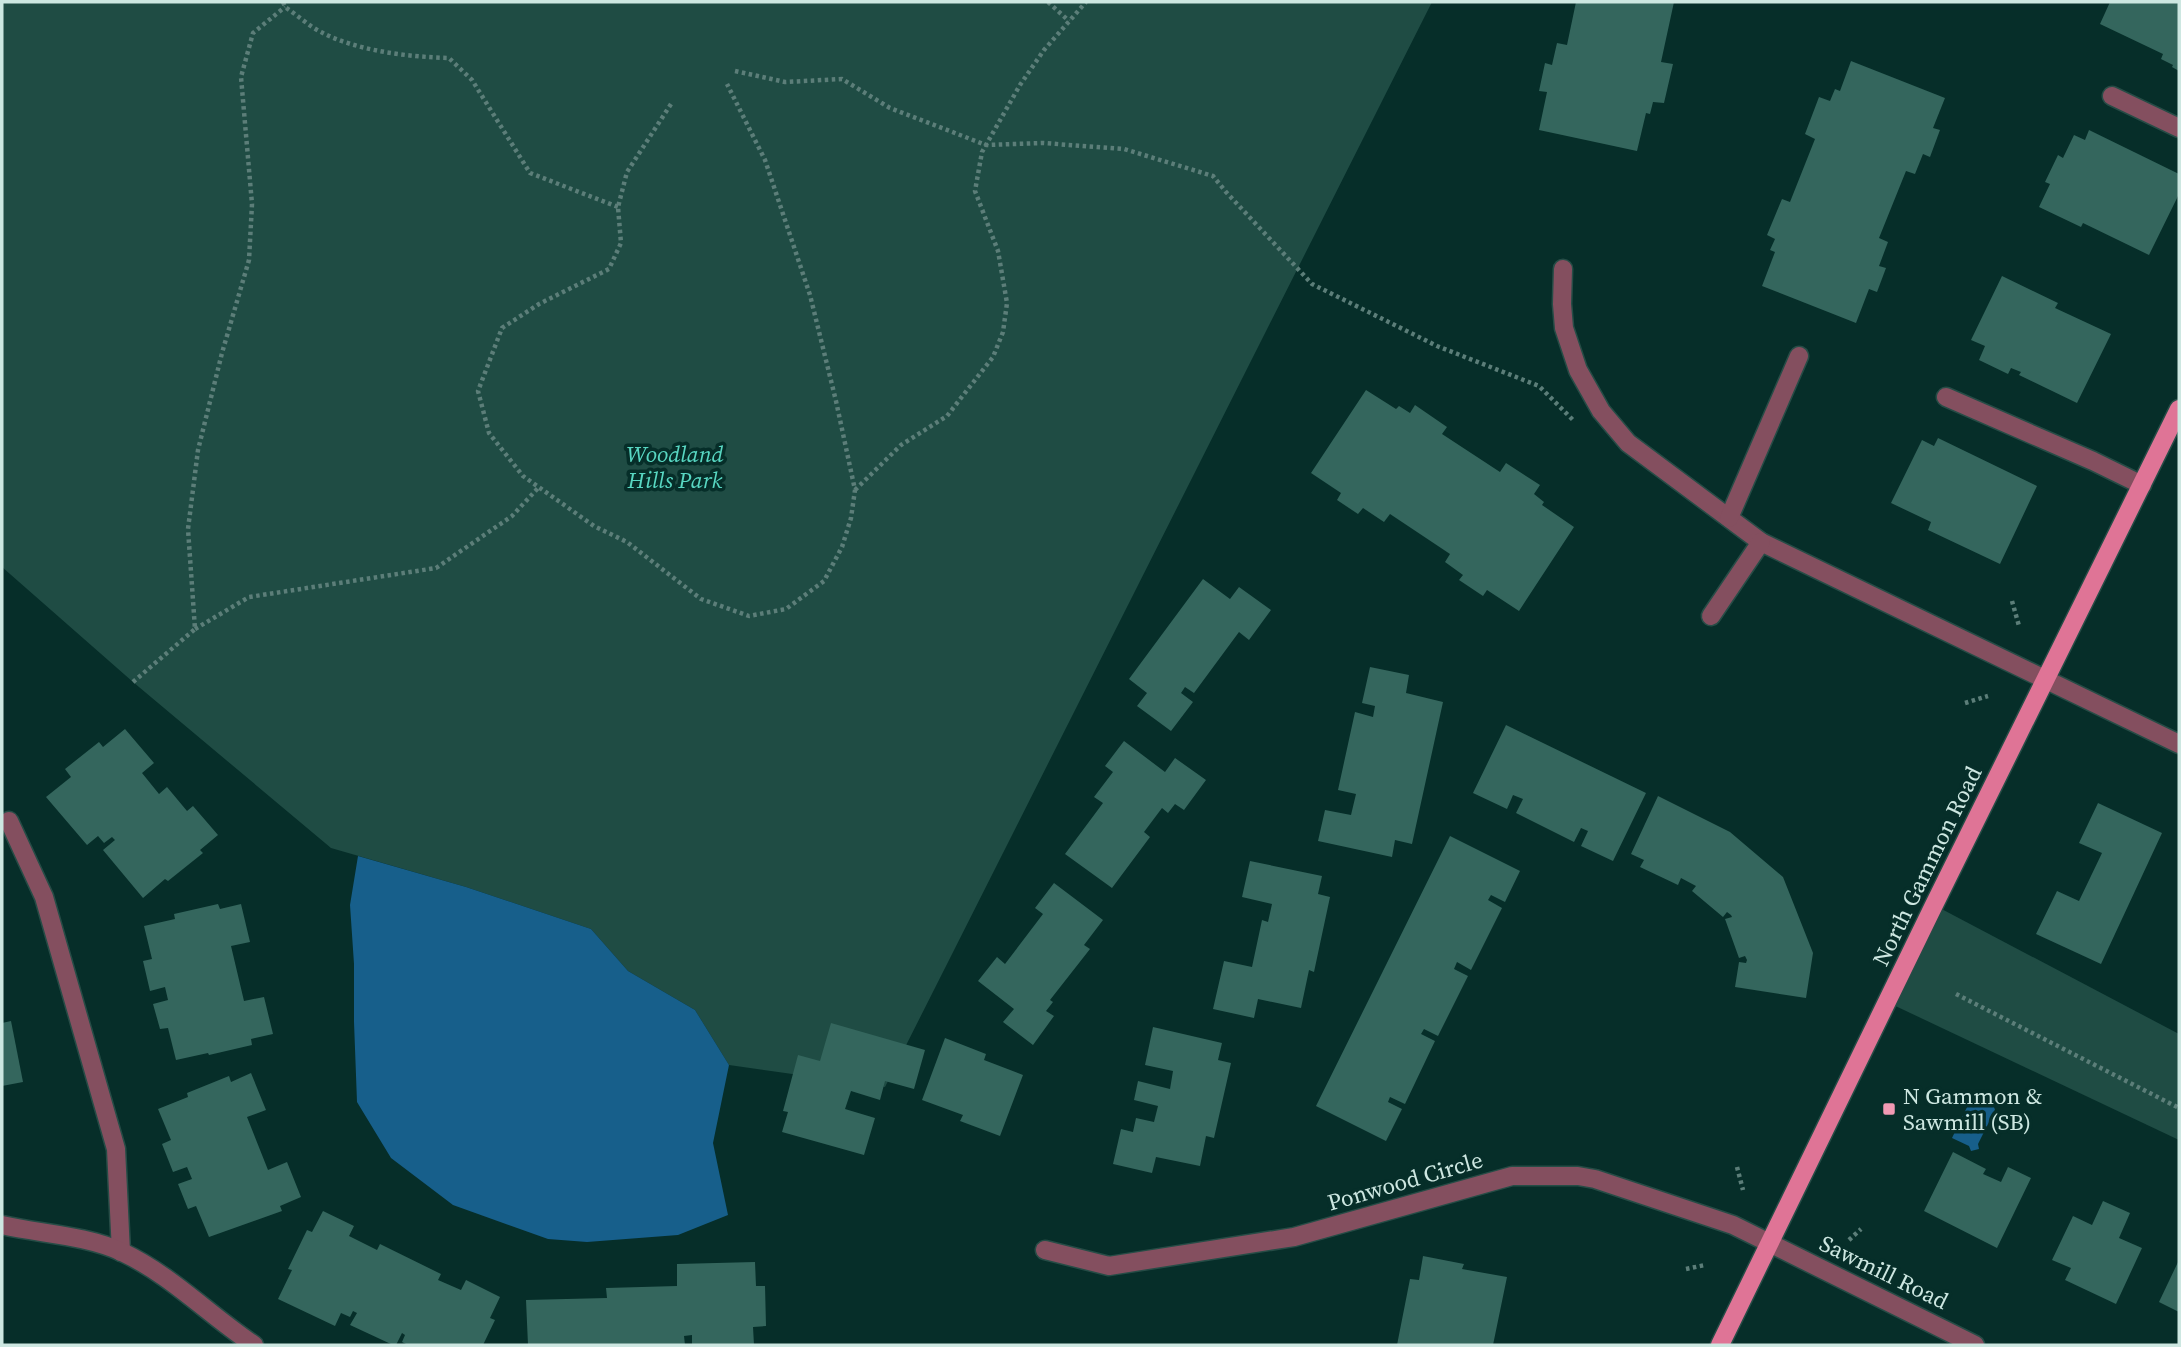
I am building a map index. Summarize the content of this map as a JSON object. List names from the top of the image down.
{
  "streets": {
    "main road": ["North Gammon Road"],
    "street": ["Ponwood Circle", "Sawmill Road"]
  },
  "crossings": [
    ["North Gammon Road", "Ponwood Circle"],
    ["North Gammon Road", "Sawmill Road"],
    ["Ponwood Circle", "Sawmill Road"]
  ],
  "parks": ["Woodland Hills Park"],
  "places": {
    "transit": ["N Gammon & Sawmill (SB)"]
  }
}
